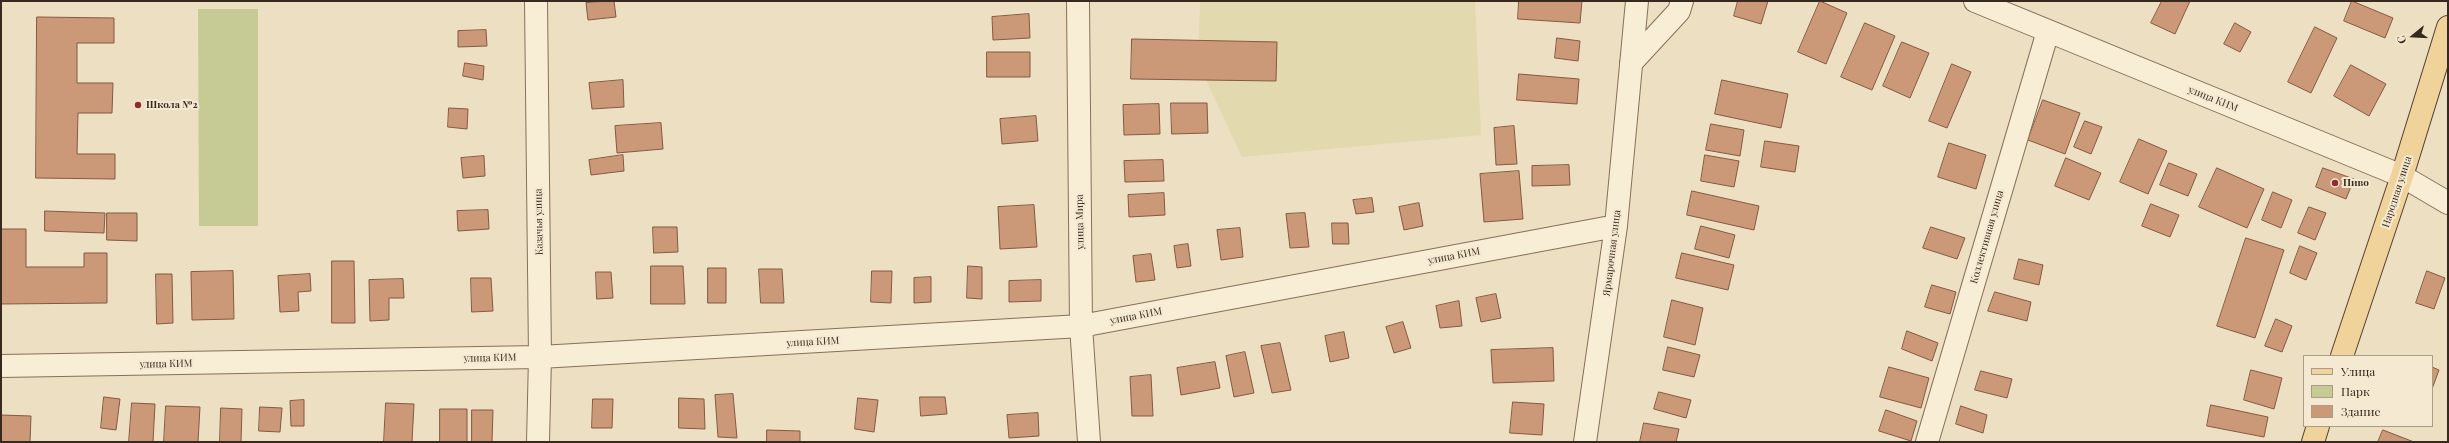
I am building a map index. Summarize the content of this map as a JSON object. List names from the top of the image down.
{
  "streets": {
    "main road": ["Народная улица"],
    "street": [
      "улица КИМ",
      "Казачья улица",
      "улица Мира",
      "Коллективная улица",
      "Ярмарочная улица"
    ]
  },
  "crossings": [
    ["улица КИМ", "Народная улица"],
    ["улица КИМ", "Казачья улица"],
    ["улица КИМ", "улица Мира"],
    ["улица КИМ", "Коллективная улица"],
    ["улица КИМ", "Ярмарочная улица"]
  ],
  "places": ["Школа №2", "Пиво"],
  "legend": ["Улица", "Парк", "Здание"],
  "north": "left"
}
